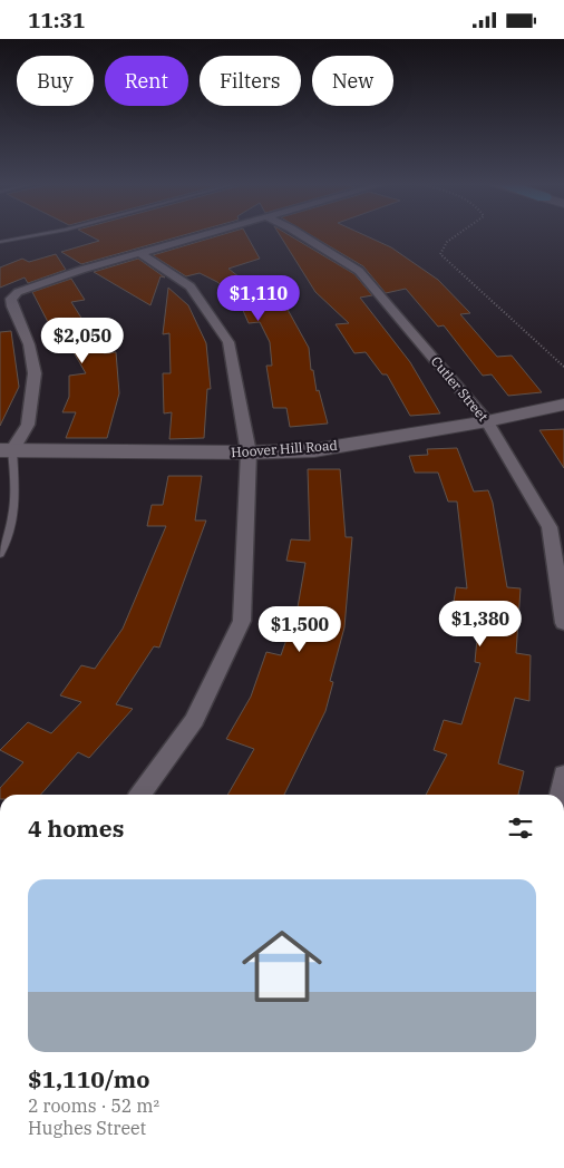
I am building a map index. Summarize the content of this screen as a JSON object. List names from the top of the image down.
{
  "streets": {
    "street": ["Cutler Street", "Hoover Hill Road"]
  },
  "crossings": [
    ["Cutler Street", "Hoover Hill Road"]
  ],
  "page": {
    "status": "11:31",
    "chip": [
      "Buy",
      "Rent",
      "Filters",
      "New"
    ],
    "price": [
      "$1,110",
      "$2,050",
      "$1,380",
      "$1,500"
    ],
    "heading": "4 homes",
    "list": [
      {
        "name": "$1,110/mo",
        "note": "2 rooms · 52 m² · Hughes Street"
      }
    ]
  }
}
